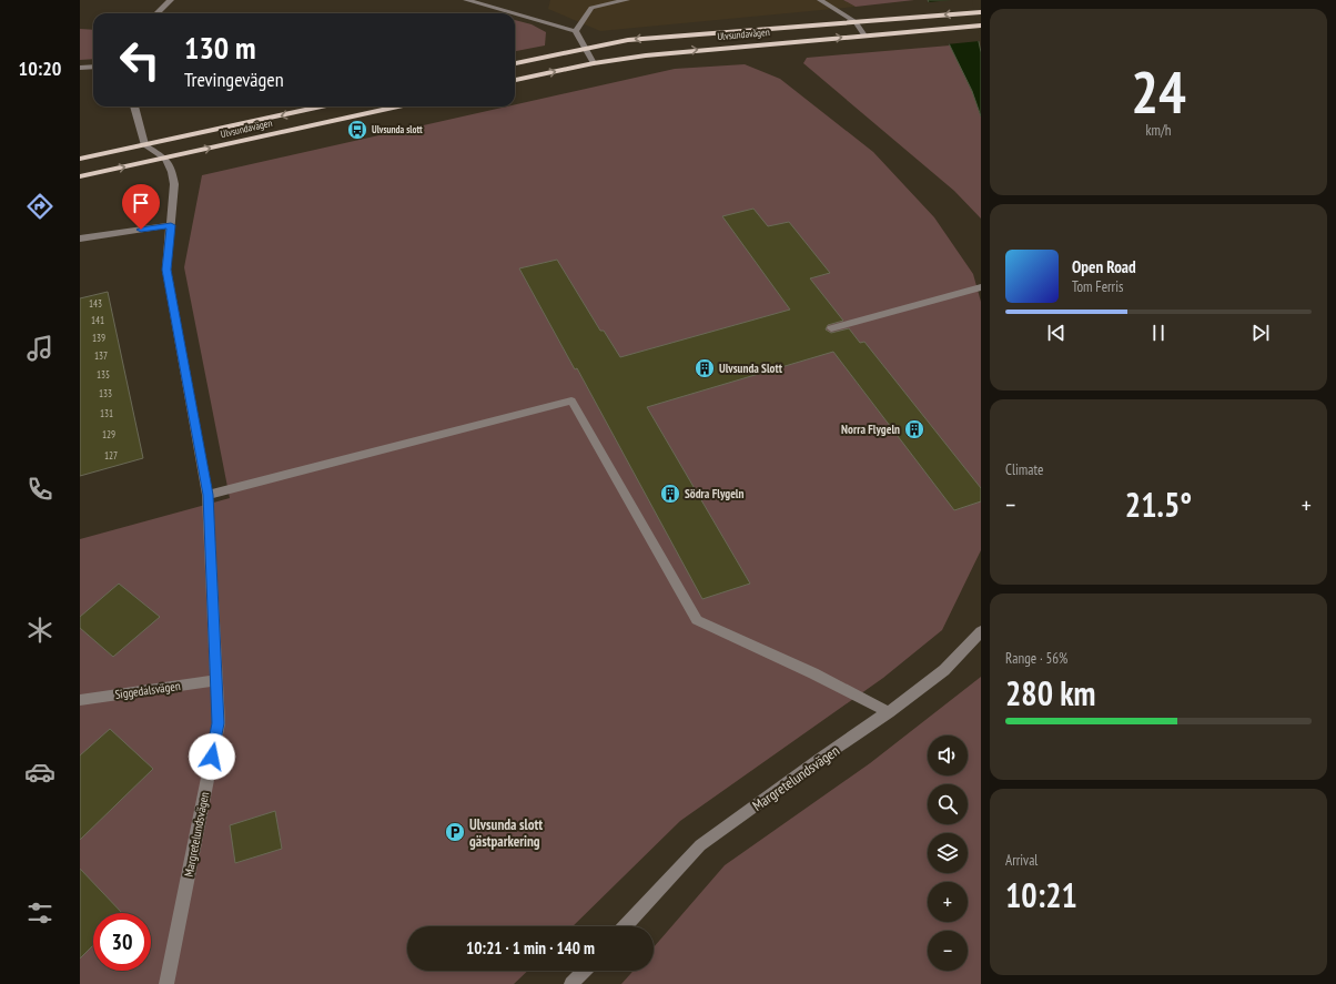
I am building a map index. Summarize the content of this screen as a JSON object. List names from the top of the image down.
{
  "streets": {
    "main road": ["Ulvsundavägen"],
    "street": ["Siggedalsvägen", "Margretelundsvägen"]
  },
  "crossings": [
    ["Ulvsundavägen", "Margretelundsvägen"],
    ["Siggedalsvägen", "Margretelundsvägen"]
  ],
  "places": {
    "bus stop": ["Ulvsunda slott"],
    "building": ["Ulvsunda Slott", "Norra Flygeln", "Södra Flygeln"],
    "parking": ["Ulvsunda slott gästparkering"]
  },
  "house_numbers": [
    "143",
    "141",
    "139",
    "137",
    "135",
    "133",
    "131",
    "129",
    "127"
  ],
  "page": {
    "tabs": "10:20",
    "tile": [
      ["24", "km/h"],
      "Climate",
      ["Range · 56%", "280 km"],
      ["Arrival", "10:21"]
    ],
    "turn": ["130 m", "Trevingevägen"],
    "song": ["Open Road", "Tom Ferris"],
    "heat": ["−", "21.5°", "+"],
    "map_buttons": ["+", "−"],
    "limit": "30",
    "trip": "10:21 · 1 min · 140 m"
  }
}
